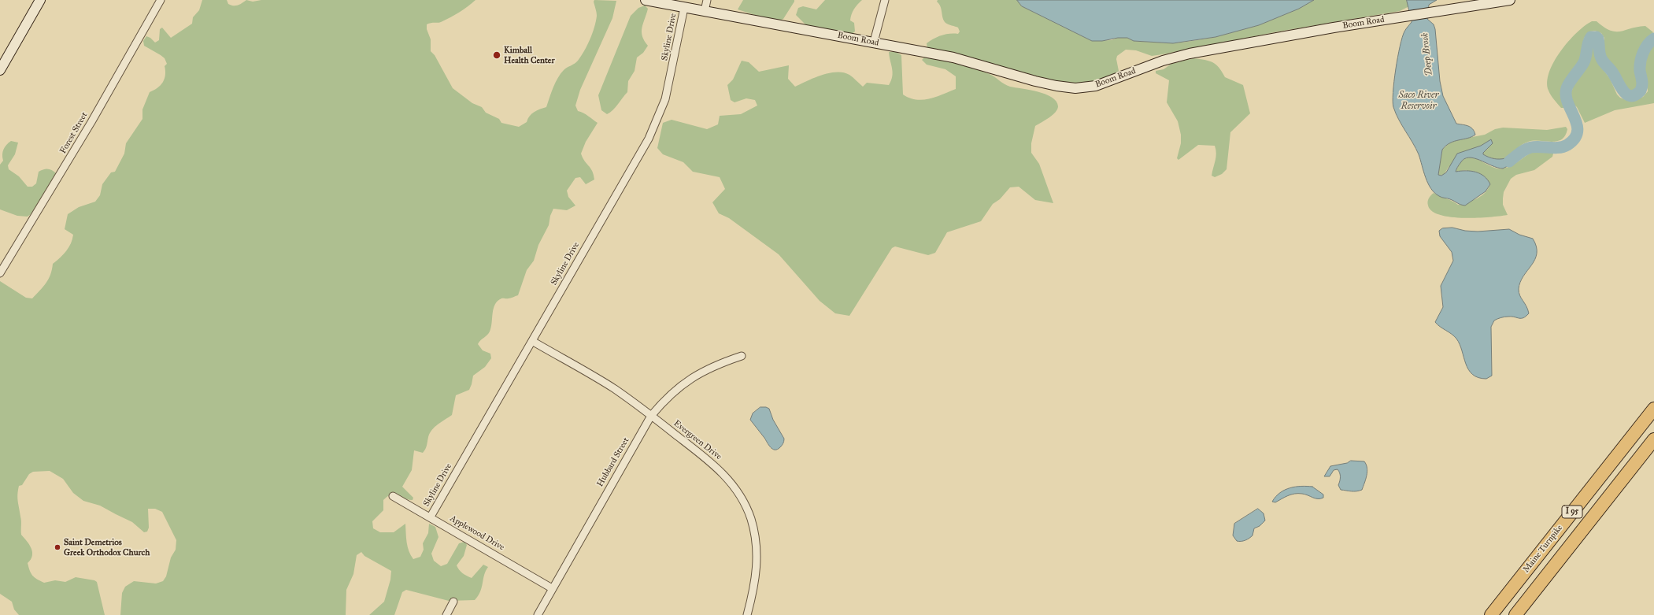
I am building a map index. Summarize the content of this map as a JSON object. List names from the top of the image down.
{
  "streets": {
    "highway": ["I 95", "Maine Turnpike"],
    "street": [
      "Boom Road",
      "Skyline Drive",
      "Forest Street",
      "Evergreen Drive",
      "Hubbard Street",
      "Applewood Drive"
    ]
  },
  "crossings": [
    ["Boom Road", "Skyline Drive"],
    ["Skyline Drive", "Evergreen Drive"],
    ["Skyline Drive", "Applewood Drive"],
    ["Evergreen Drive", "Hubbard Street"],
    ["Hubbard Street", "Applewood Drive"]
  ],
  "water": ["Deep Brook", "Saco River Reservoir"],
  "places": ["Kimball Health Center", "Saint Demetrios Greek Orthodox Church"]
}
